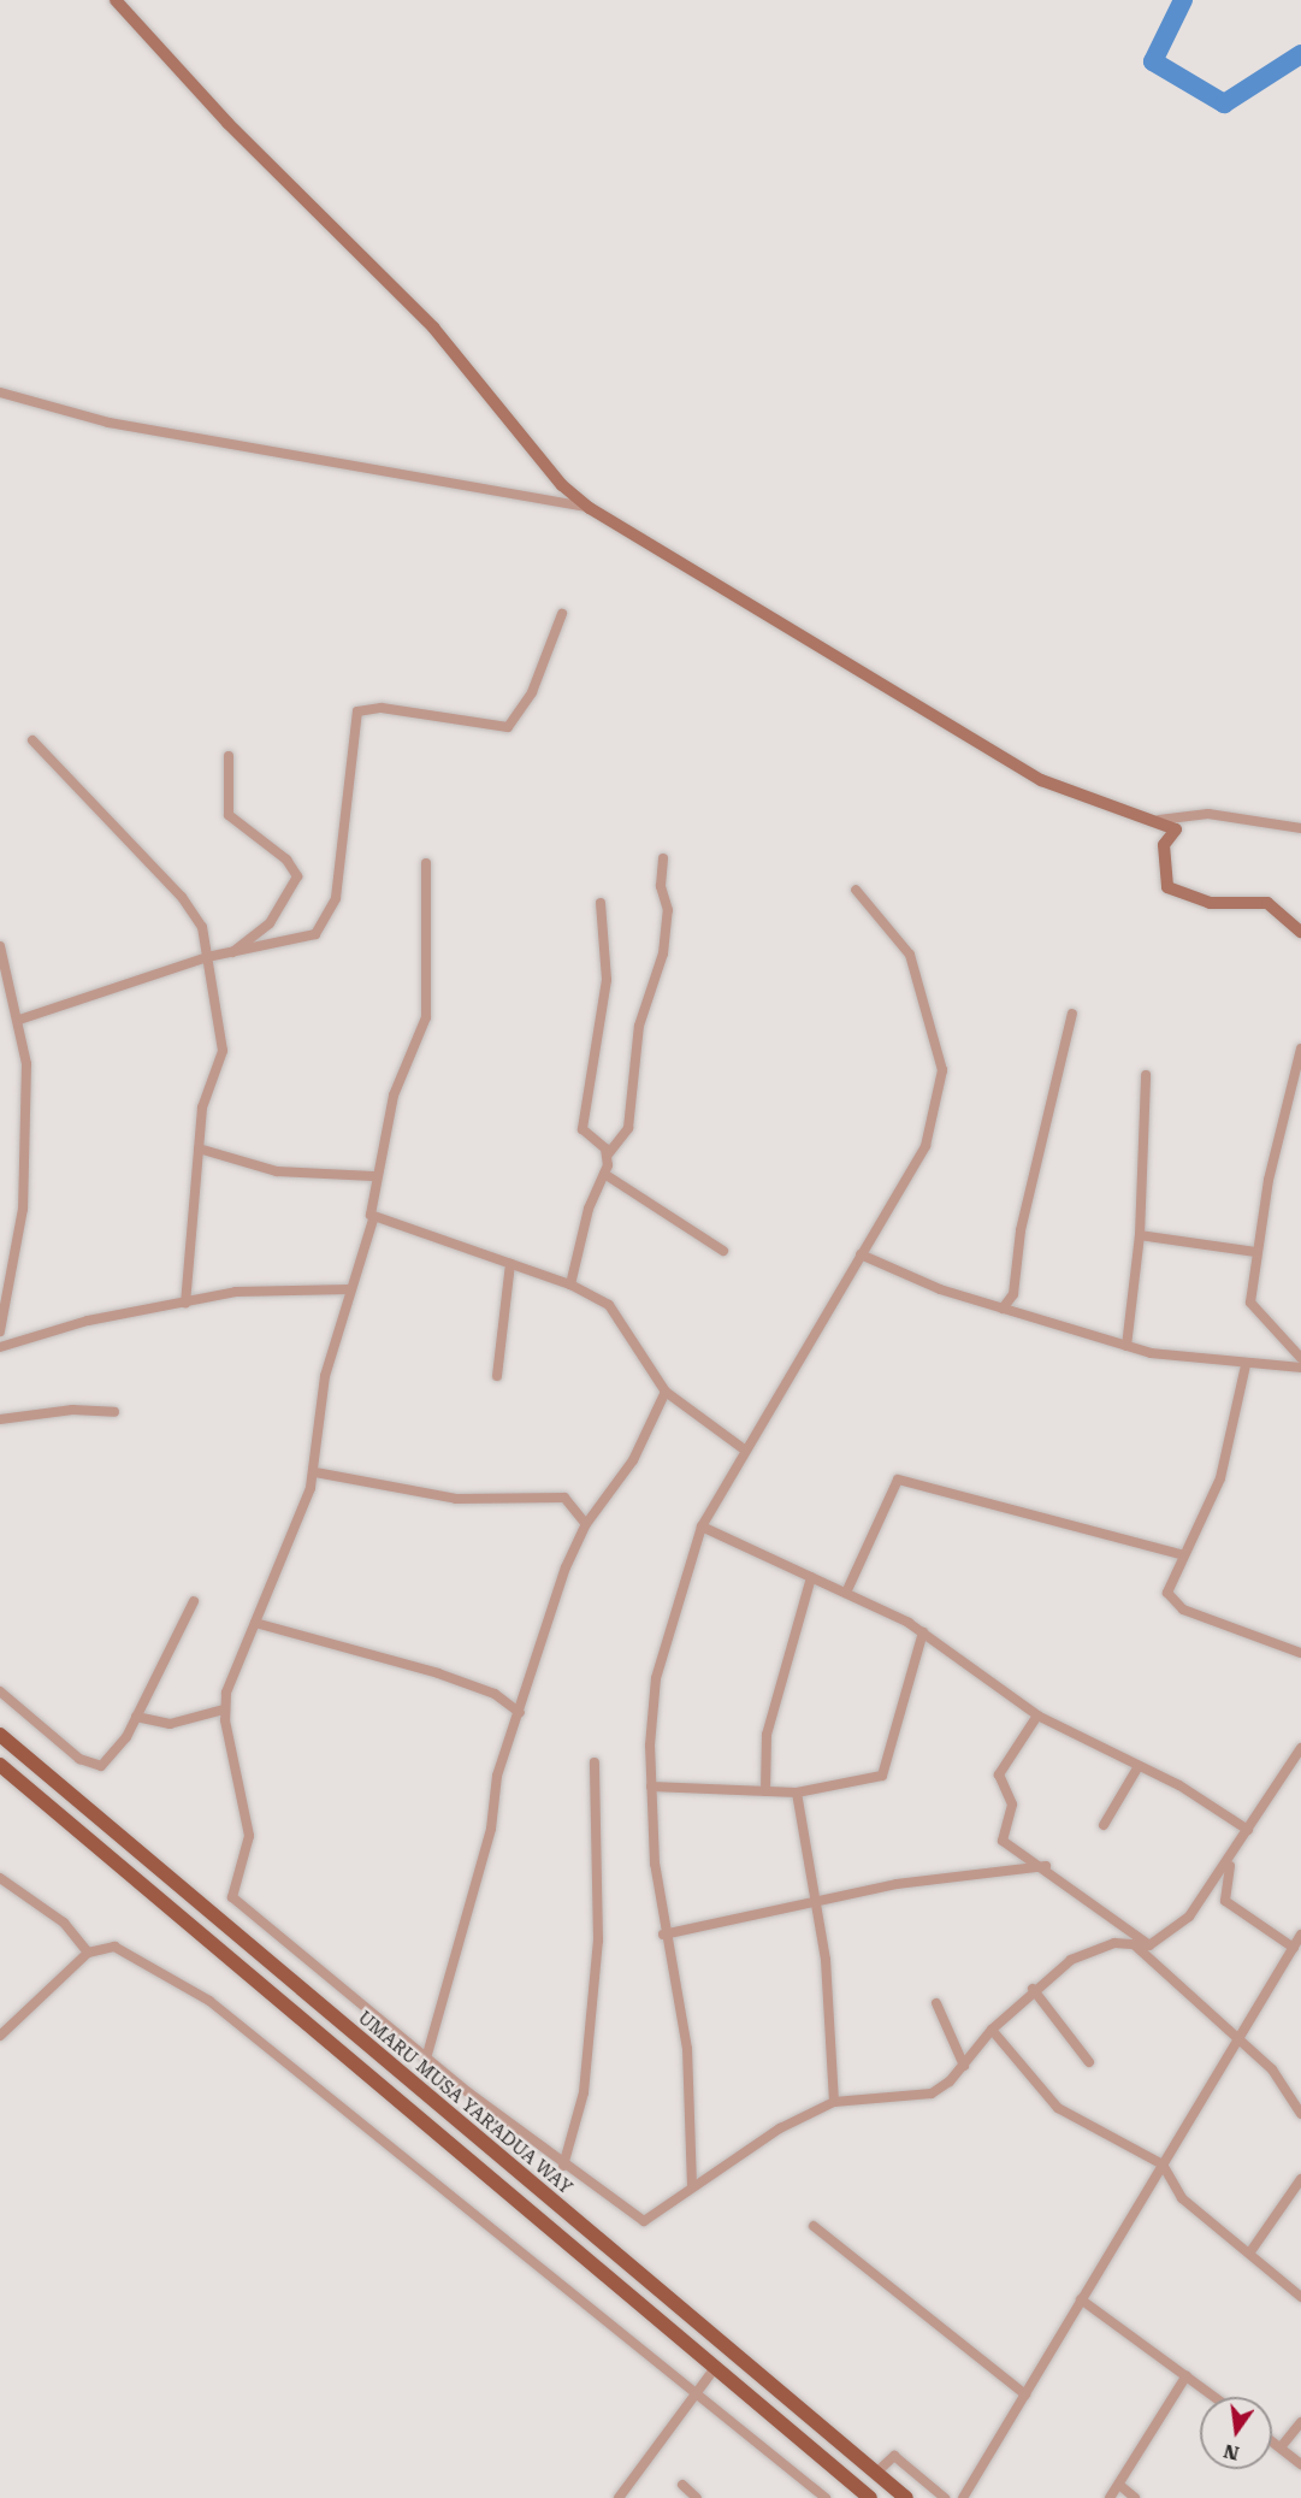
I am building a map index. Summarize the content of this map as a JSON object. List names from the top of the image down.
{
  "streets": {
    "main road": ["UMARU MUSA YAR'ADUA WAY"]
  },
  "north": "bottom"
}
